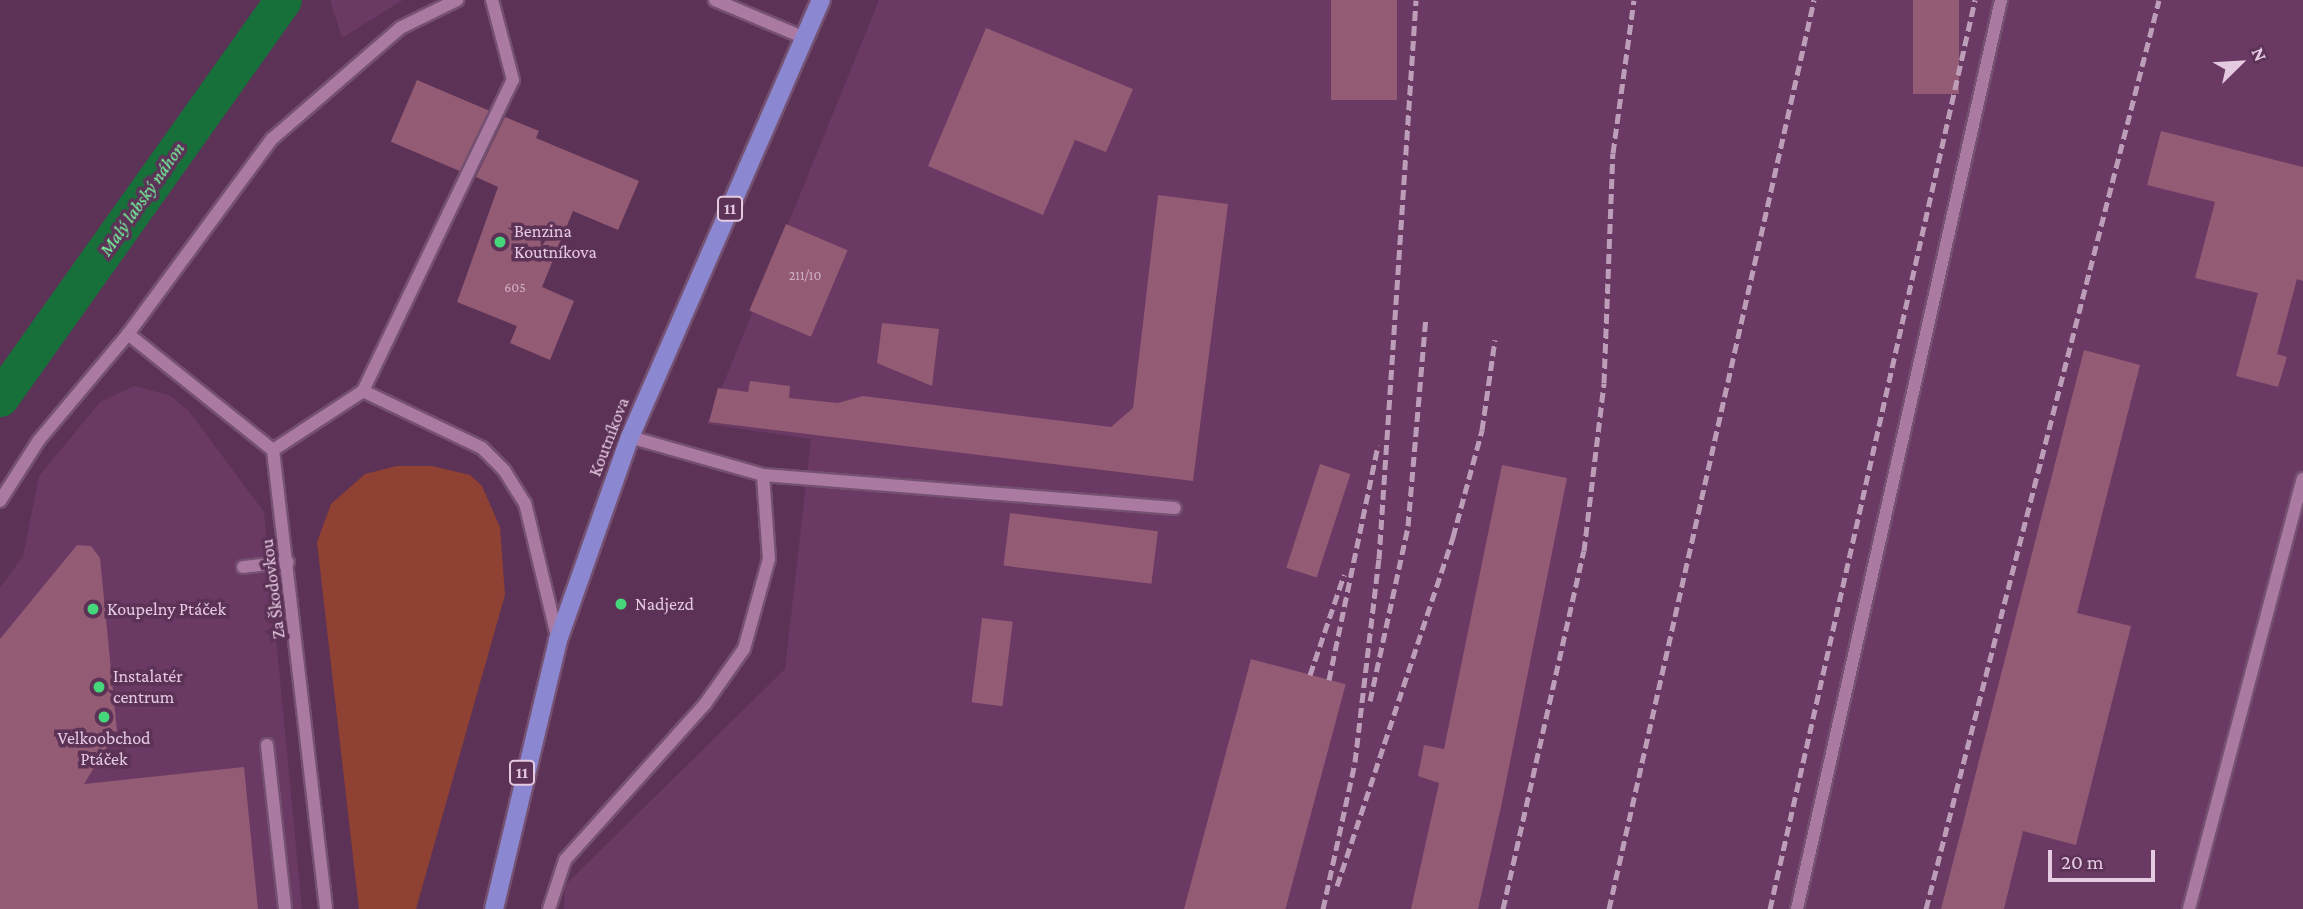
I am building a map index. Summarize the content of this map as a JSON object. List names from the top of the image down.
{
  "streets": {
    "main road": ["11", "Koutníkova"],
    "street": ["Za Škodovkou"]
  },
  "water": ["Malý labský náhon"],
  "places": [
    "Benzina Koutníkova",
    "Nadjezd",
    "Koupelny Ptáček",
    "Instalatér centrum",
    "Velkoobchod Ptáček"
  ],
  "house_numbers": ["211/10", "605"],
  "scale_bar": "20 m",
  "north": "top right"
}
